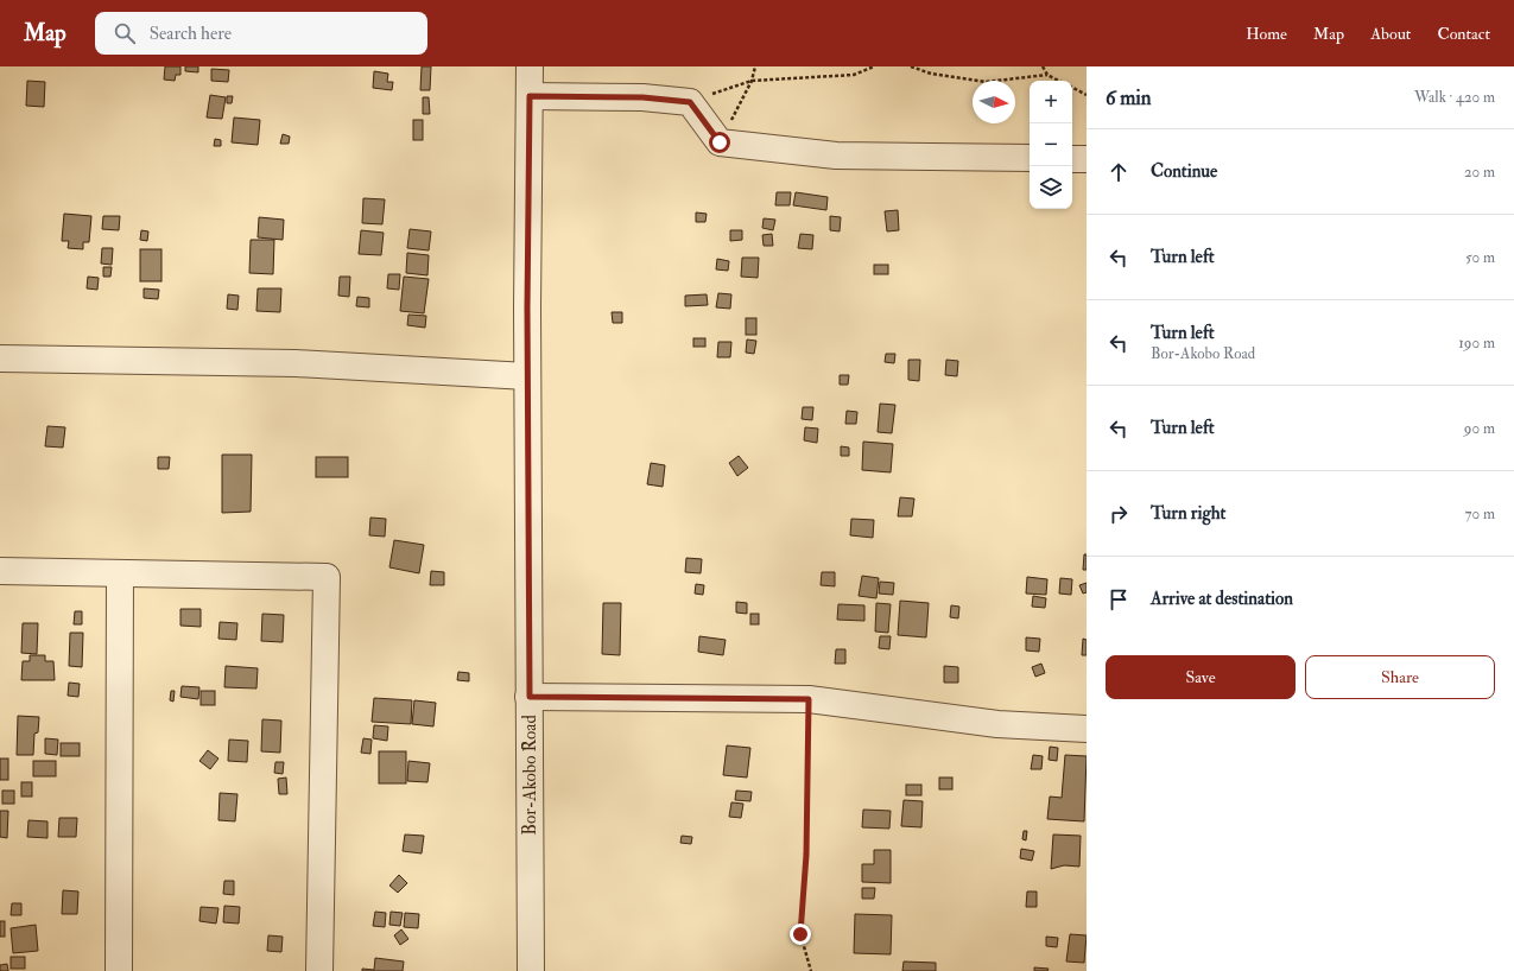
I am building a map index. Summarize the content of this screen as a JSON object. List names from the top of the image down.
{
  "streets": {
    "street": ["Bor-Akobo Road"]
  },
  "north": "right",
  "page": {
    "header": "Map",
    "search": "Search here",
    "nav": [
      "Home",
      "Map",
      "About",
      "Contact"
    ],
    "heading": ["6 min", "Walk · 420 m"],
    "map_buttons": ["+", "−"],
    "list": [
      ["Continue", "20 m"],
      ["Turn left", "50 m"],
      ["Turn left", "Bor-Akobo Road", "190 m"],
      ["Turn left", "90 m"],
      ["Turn right", "70 m"],
      "Arrive at destination"
    ],
    "buttons": ["Save", "Share"]
  }
}
